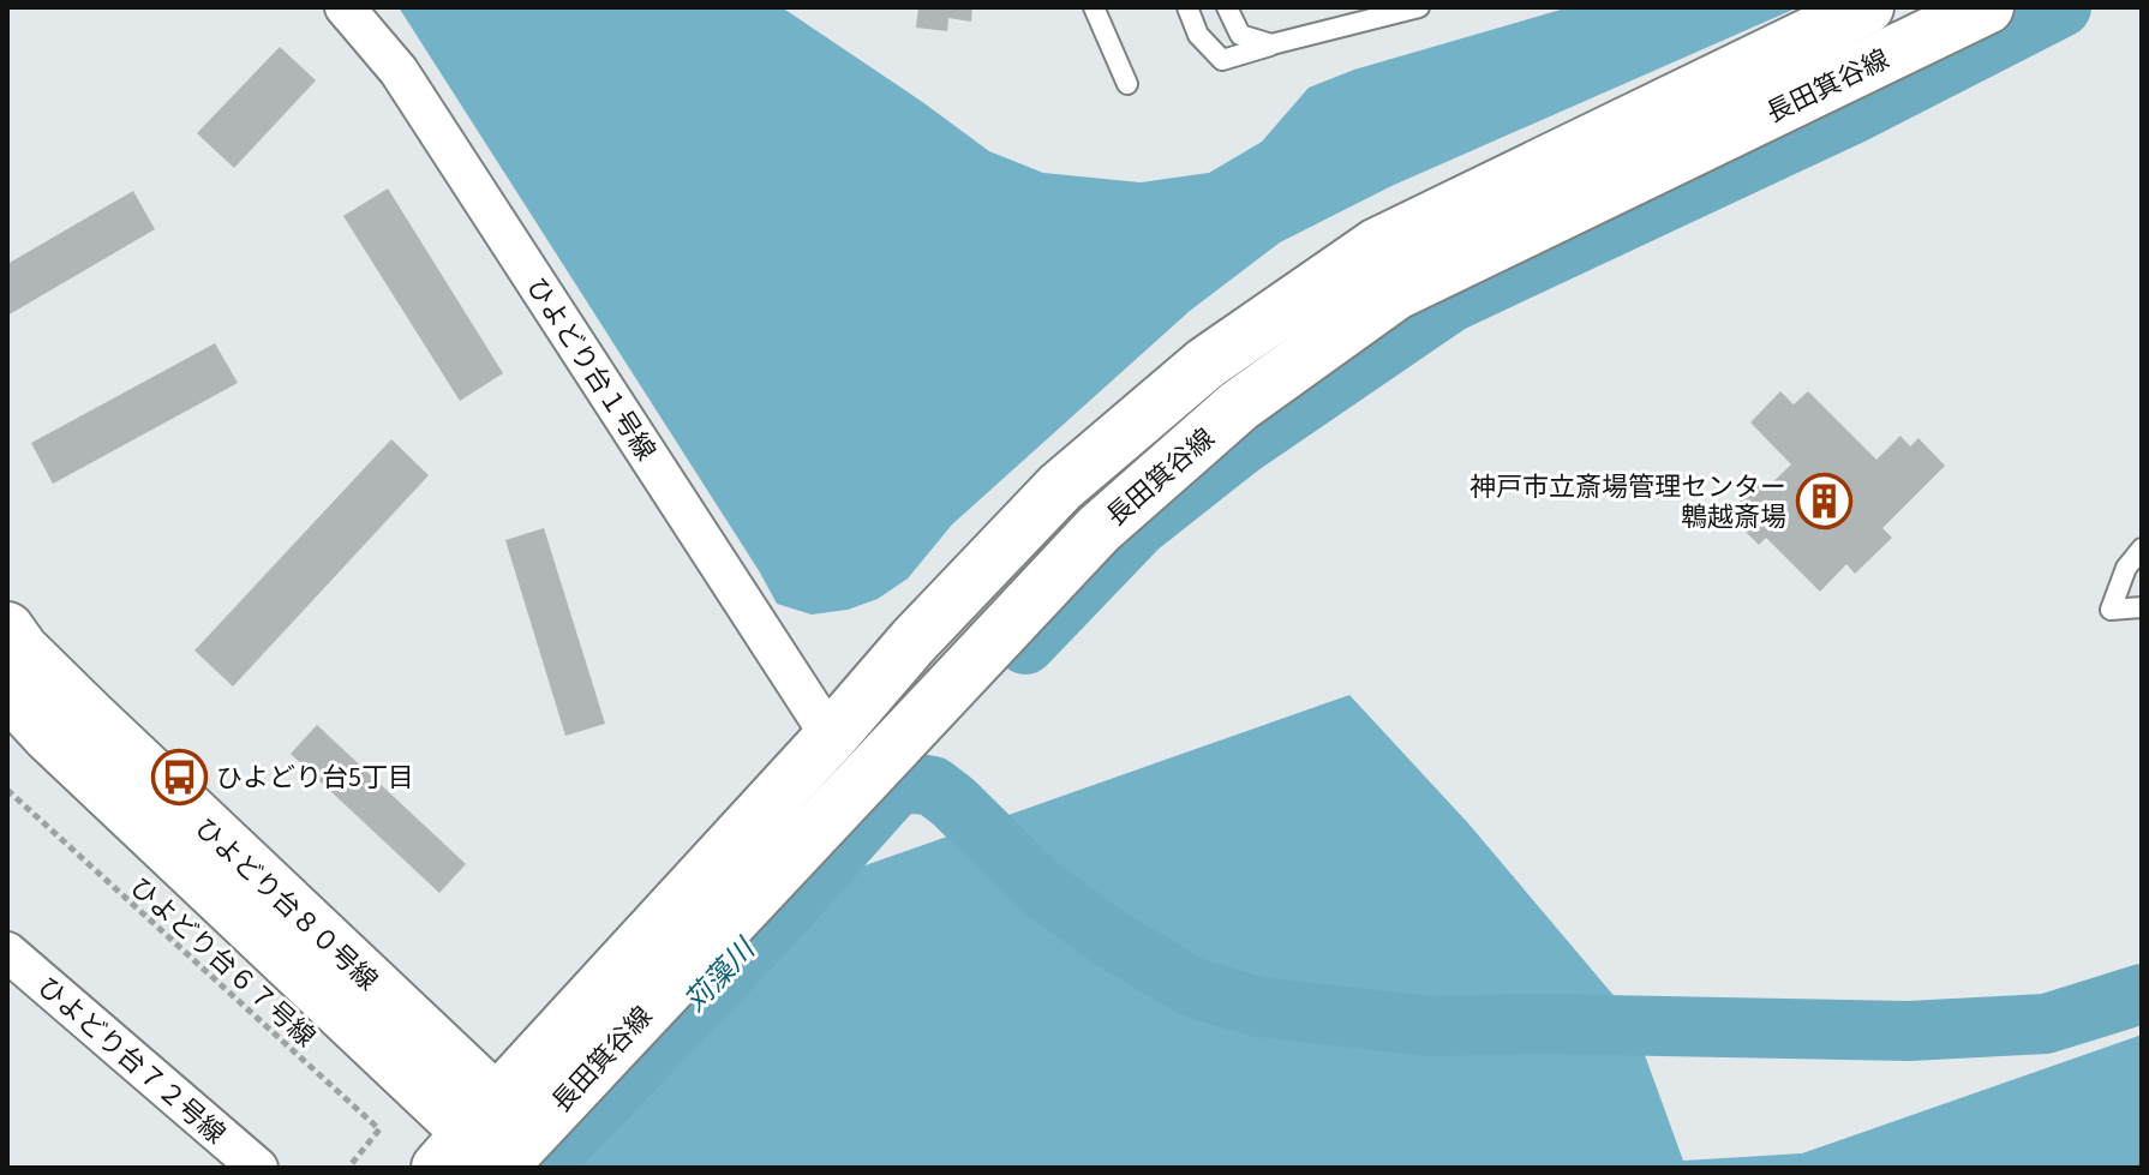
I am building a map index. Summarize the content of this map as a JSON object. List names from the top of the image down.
{
  "streets": {
    "street": [
      "長田箕谷線",
      "ひよどり台１号線",
      "ひよどり台８０号線",
      "ひよどり台７２号線"
    ],
    "path": ["ひよどり台６７号線"]
  },
  "crossings": [
    ["長田箕谷線", "ひよどり台１号線"],
    ["長田箕谷線", "ひよどり台８０号線"]
  ],
  "water": ["苅藻川"],
  "places": {
    "building": ["神戸市立斎場管理センター 鵯越斎場"],
    "bus stop": ["ひよどり台5丁目"]
  }
}
